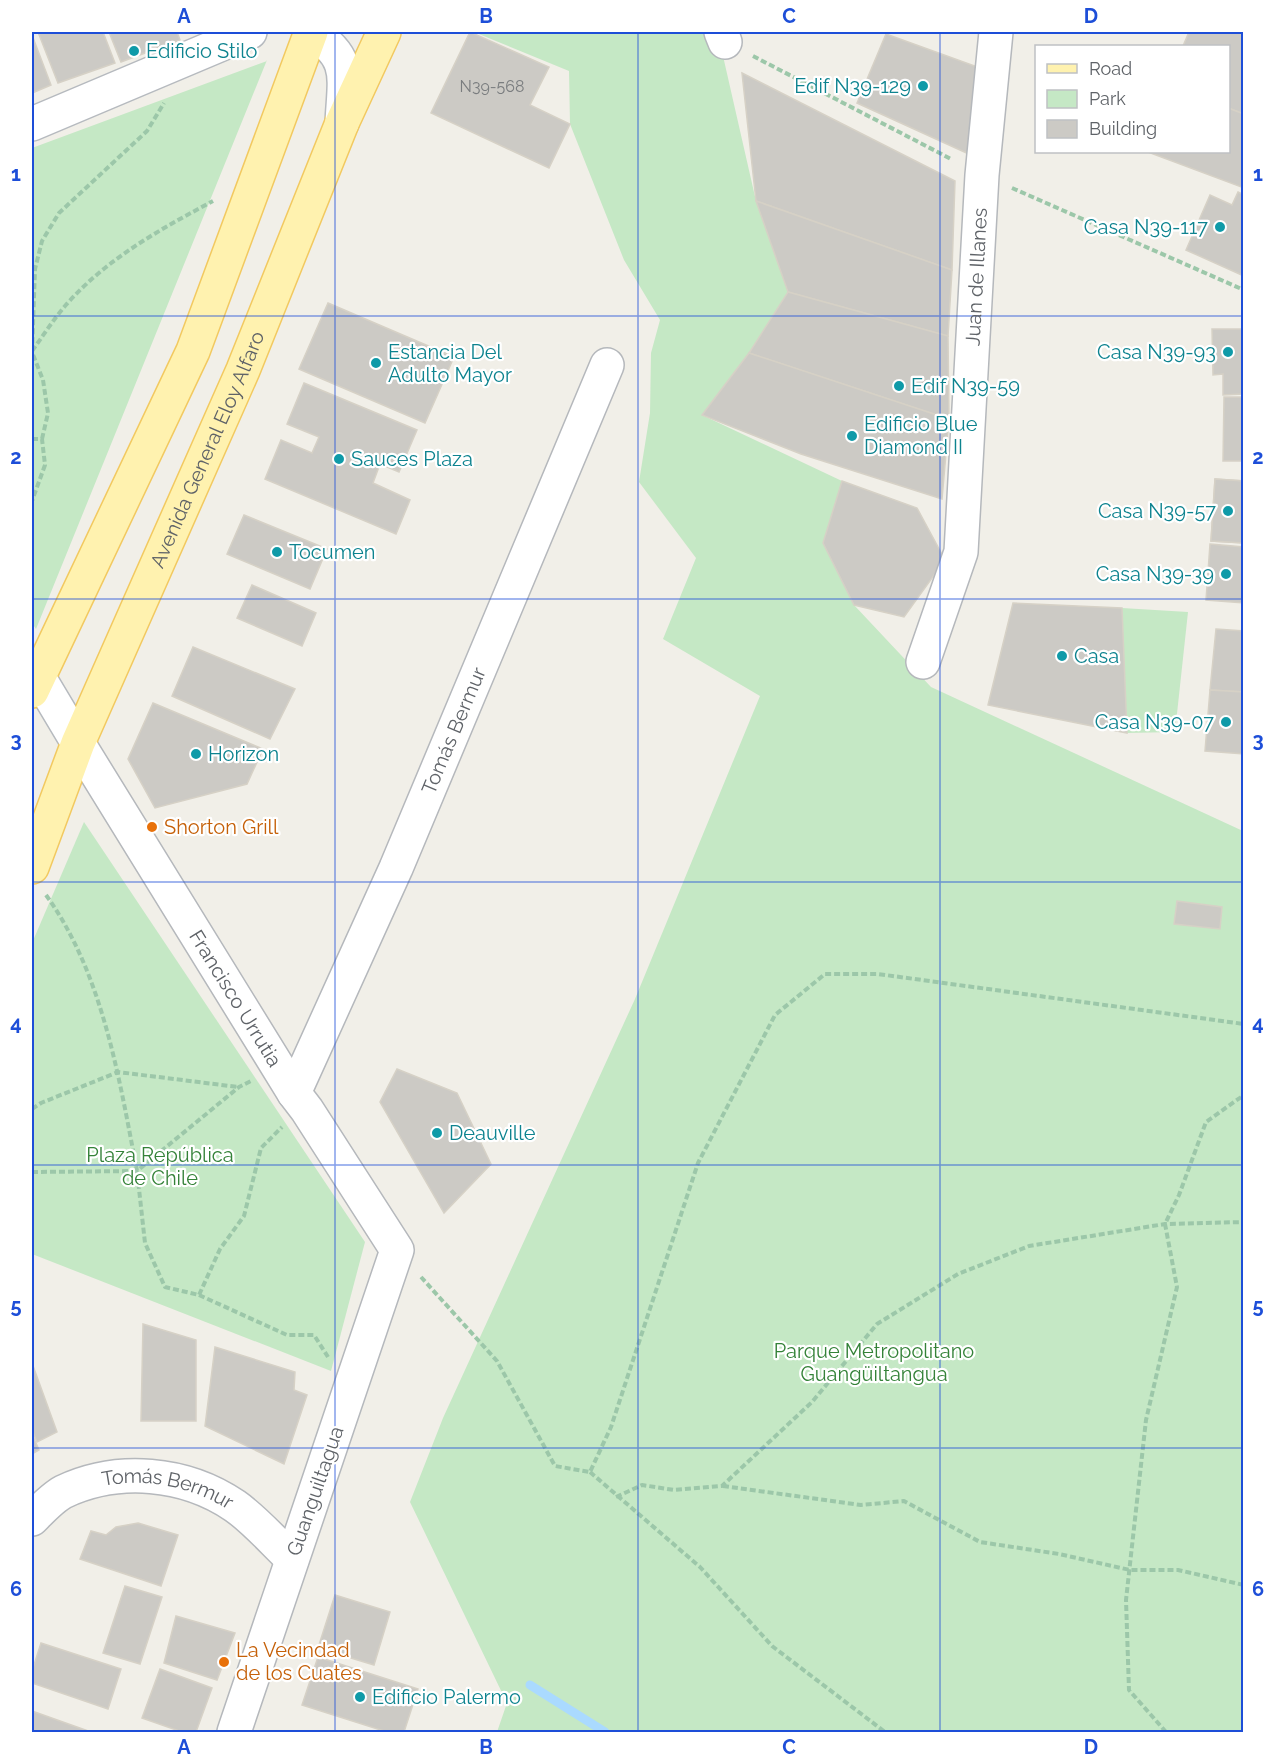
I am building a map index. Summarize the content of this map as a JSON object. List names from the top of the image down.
{
  "streets": {
    "main road": ["Avenida General Eloy Alfaro"],
    "street": [
      "Juan de Illanes",
      "Tomás Bermur",
      "Francisco Urrutia",
      "Guanguiltagua"
    ]
  },
  "crossings": [
    ["Avenida General Eloy Alfaro", "Francisco Urrutia"],
    ["Tomás Bermur", "Francisco Urrutia"],
    ["Tomás Bermur", "Guanguiltagua"],
    ["Francisco Urrutia", "Guanguiltagua"]
  ],
  "parks": ["Plaza República de Chile", "Parque Metropolitano Guangüiltangua"],
  "places": [
    "Edificio Stilo",
    "Edif N39-129",
    "Casa N39-117",
    "Casa N39-93",
    "Estancia Del Adulto Mayor",
    "Edif N39-59",
    "Edificio Blue Diamond II",
    "Sauces Plaza",
    "Casa N39-57",
    "Tocumen",
    "Casa N39-39",
    "Casa",
    "Casa N39-07",
    "Horizon",
    "Shorton Grill",
    "Deauville",
    "La Vecindad de los Cuates",
    "Edificio Palermo"
  ],
  "house_numbers": ["N39-568"],
  "legend": ["Road", "Park", "Building"],
  "grid": {
    "columns": [
      "A",
      "B",
      "C",
      "D"
    ],
    "rows": [
      "1",
      "2",
      "3",
      "4",
      "5",
      "6"
    ]
  }
}
